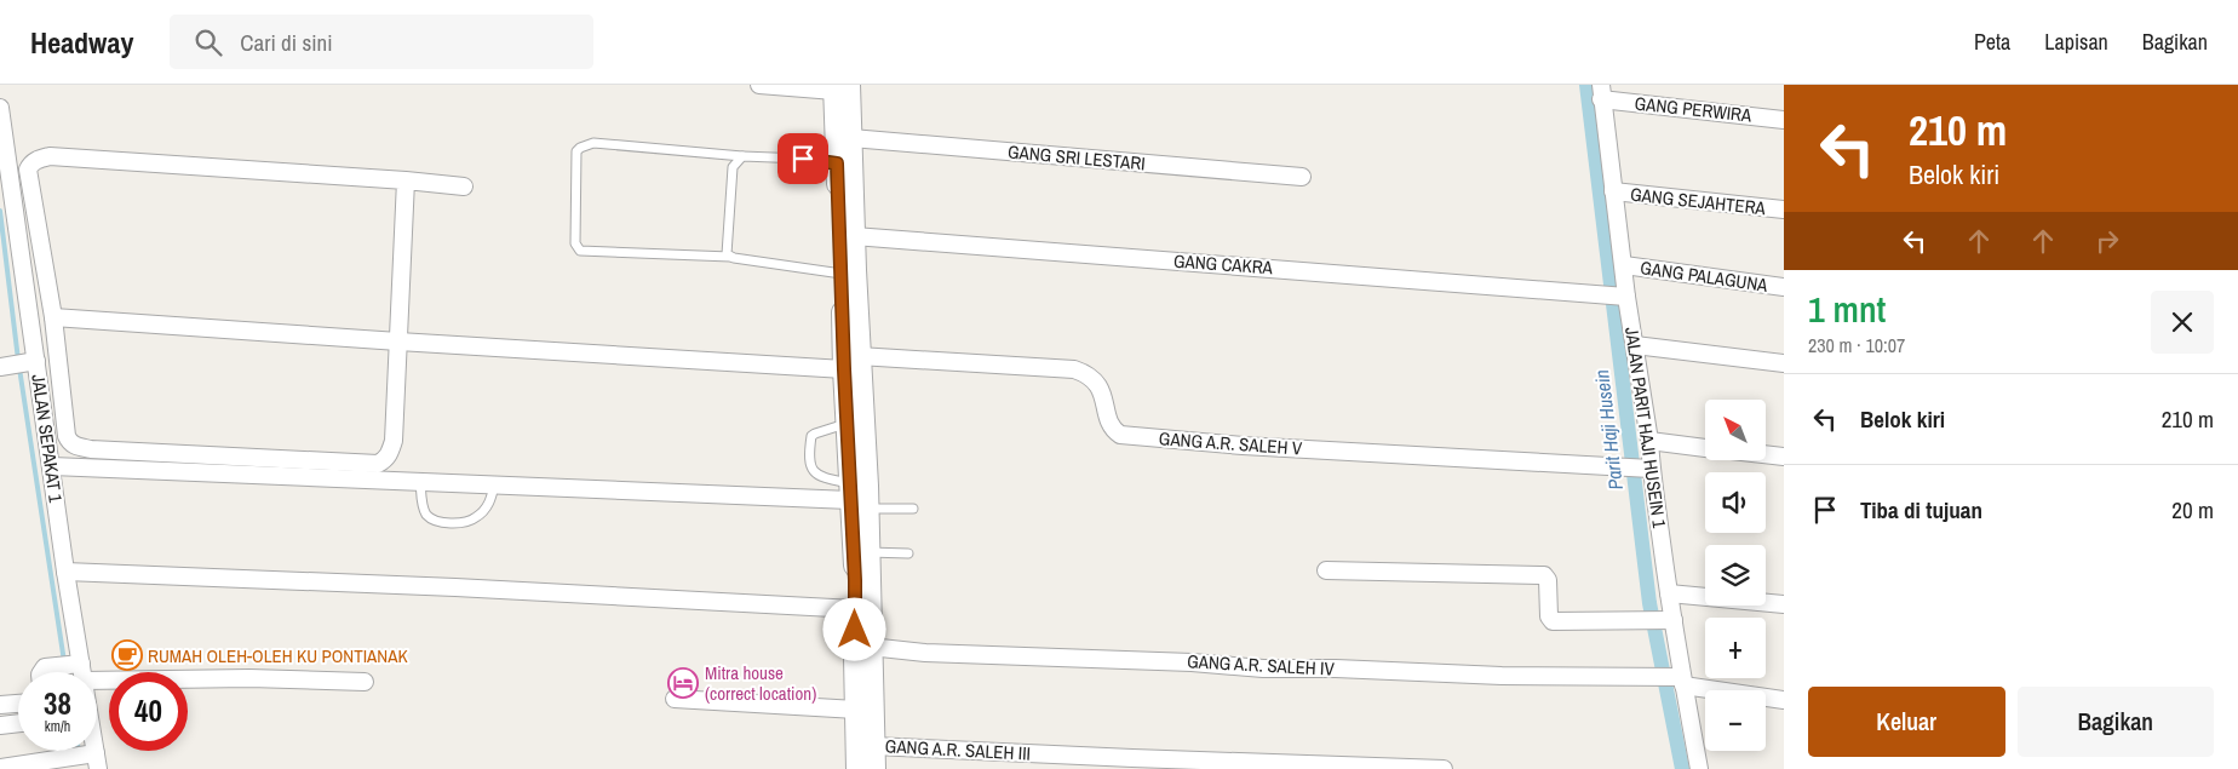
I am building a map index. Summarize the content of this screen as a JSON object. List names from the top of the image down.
{
  "streets": {
    "street": [
      "GANG PERWIRA",
      "GANG SRI LESTARI",
      "GANG SEJAHTERA",
      "GANG CAKRA",
      "GANG PALAGUNA",
      "JALAN PARIT HAJI HUSEIN 1",
      "JALAN SEPAKAT 1",
      "GANG A.R. SALEH V",
      "GANG A.R. SALEH IV",
      "GANG A.R. SALEH III"
    ]
  },
  "crossings": [
    ["GANG PERWIRA", "JALAN PARIT HAJI HUSEIN 1"],
    ["GANG SEJAHTERA", "JALAN PARIT HAJI HUSEIN 1"],
    ["GANG CAKRA", "JALAN PARIT HAJI HUSEIN 1"],
    ["GANG PALAGUNA", "JALAN PARIT HAJI HUSEIN 1"],
    ["JALAN PARIT HAJI HUSEIN 1", "GANG A.R. SALEH V"],
    ["JALAN PARIT HAJI HUSEIN 1", "GANG A.R. SALEH IV"]
  ],
  "water": ["Parit Haji Husein"],
  "places": {
    "cafe": ["RUMAH OLEH-OLEH KU PONTIANAK"],
    "hotel": ["Mitra house (correct location)"]
  },
  "north": "top left",
  "page": {
    "header": "Headway",
    "search": "Cari di sini",
    "nav": ["Peta", "Lapisan", "Bagikan"],
    "turn": ["210 m", "Belok kiri"],
    "heading": ["1 mnt", "230 m · 10:07"],
    "list": [
      {
        "name": "Belok kiri",
        "value": "210 m"
      },
      {
        "name": "Tiba di tujuan",
        "value": "20 m"
      }
    ],
    "map_buttons": ["+", "−"],
    "speed": "38 km/h",
    "limit": "40",
    "buttons": ["Keluar", "Bagikan"]
  }
}
